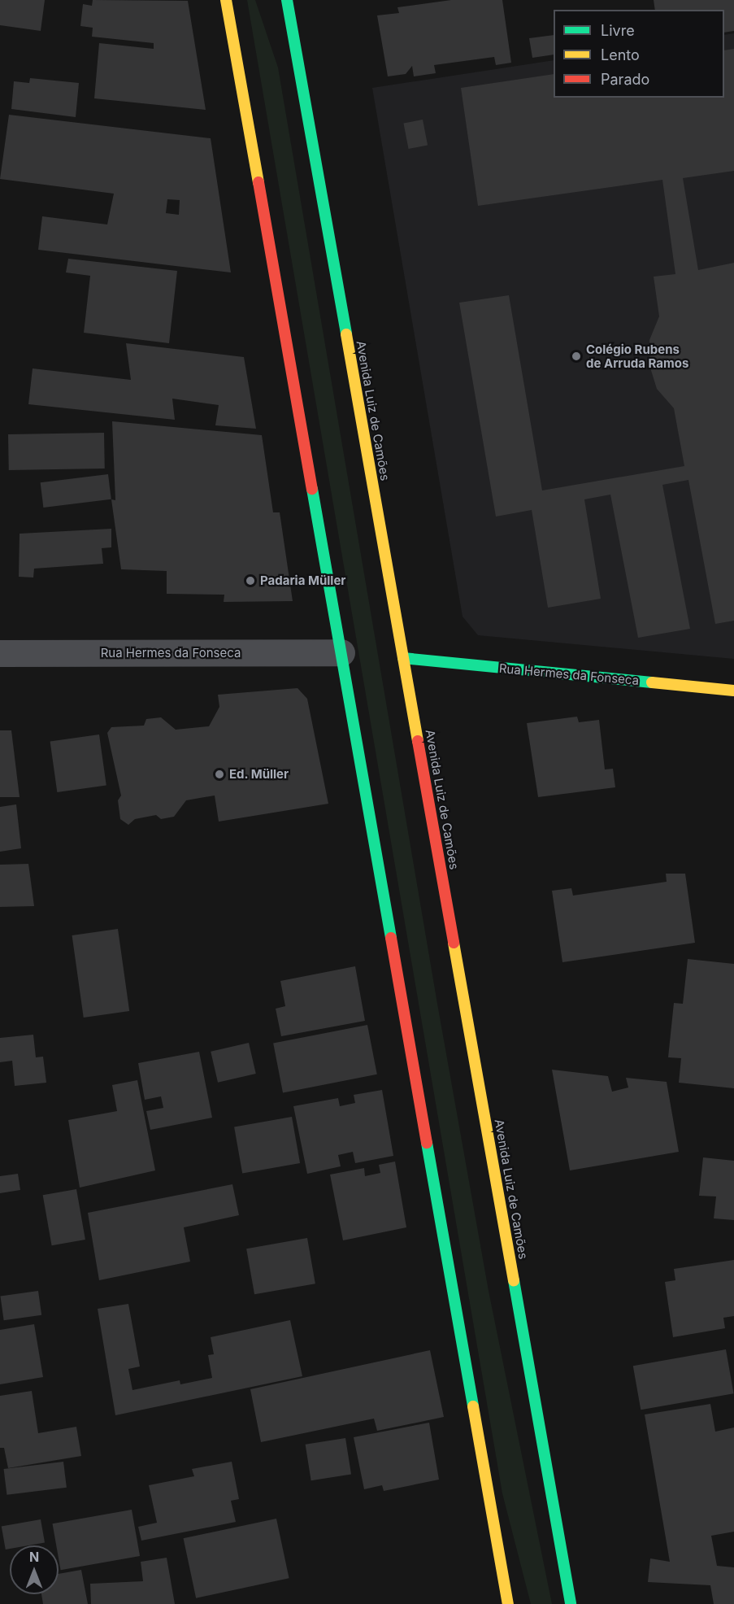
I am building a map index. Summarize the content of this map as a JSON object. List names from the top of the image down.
{
  "streets": {
    "main road": ["Avenida Luiz de Camões", "Rua Hermes da Fonseca"]
  },
  "crossings": [
    ["Avenida Luiz de Camões", "Rua Hermes da Fonseca"]
  ],
  "places": ["Colégio Rubens de Arruda Ramos", "Padaria Müller", "Ed. Müller"],
  "legend": ["Livre", "Lento", "Parado"],
  "north": "top"
}
